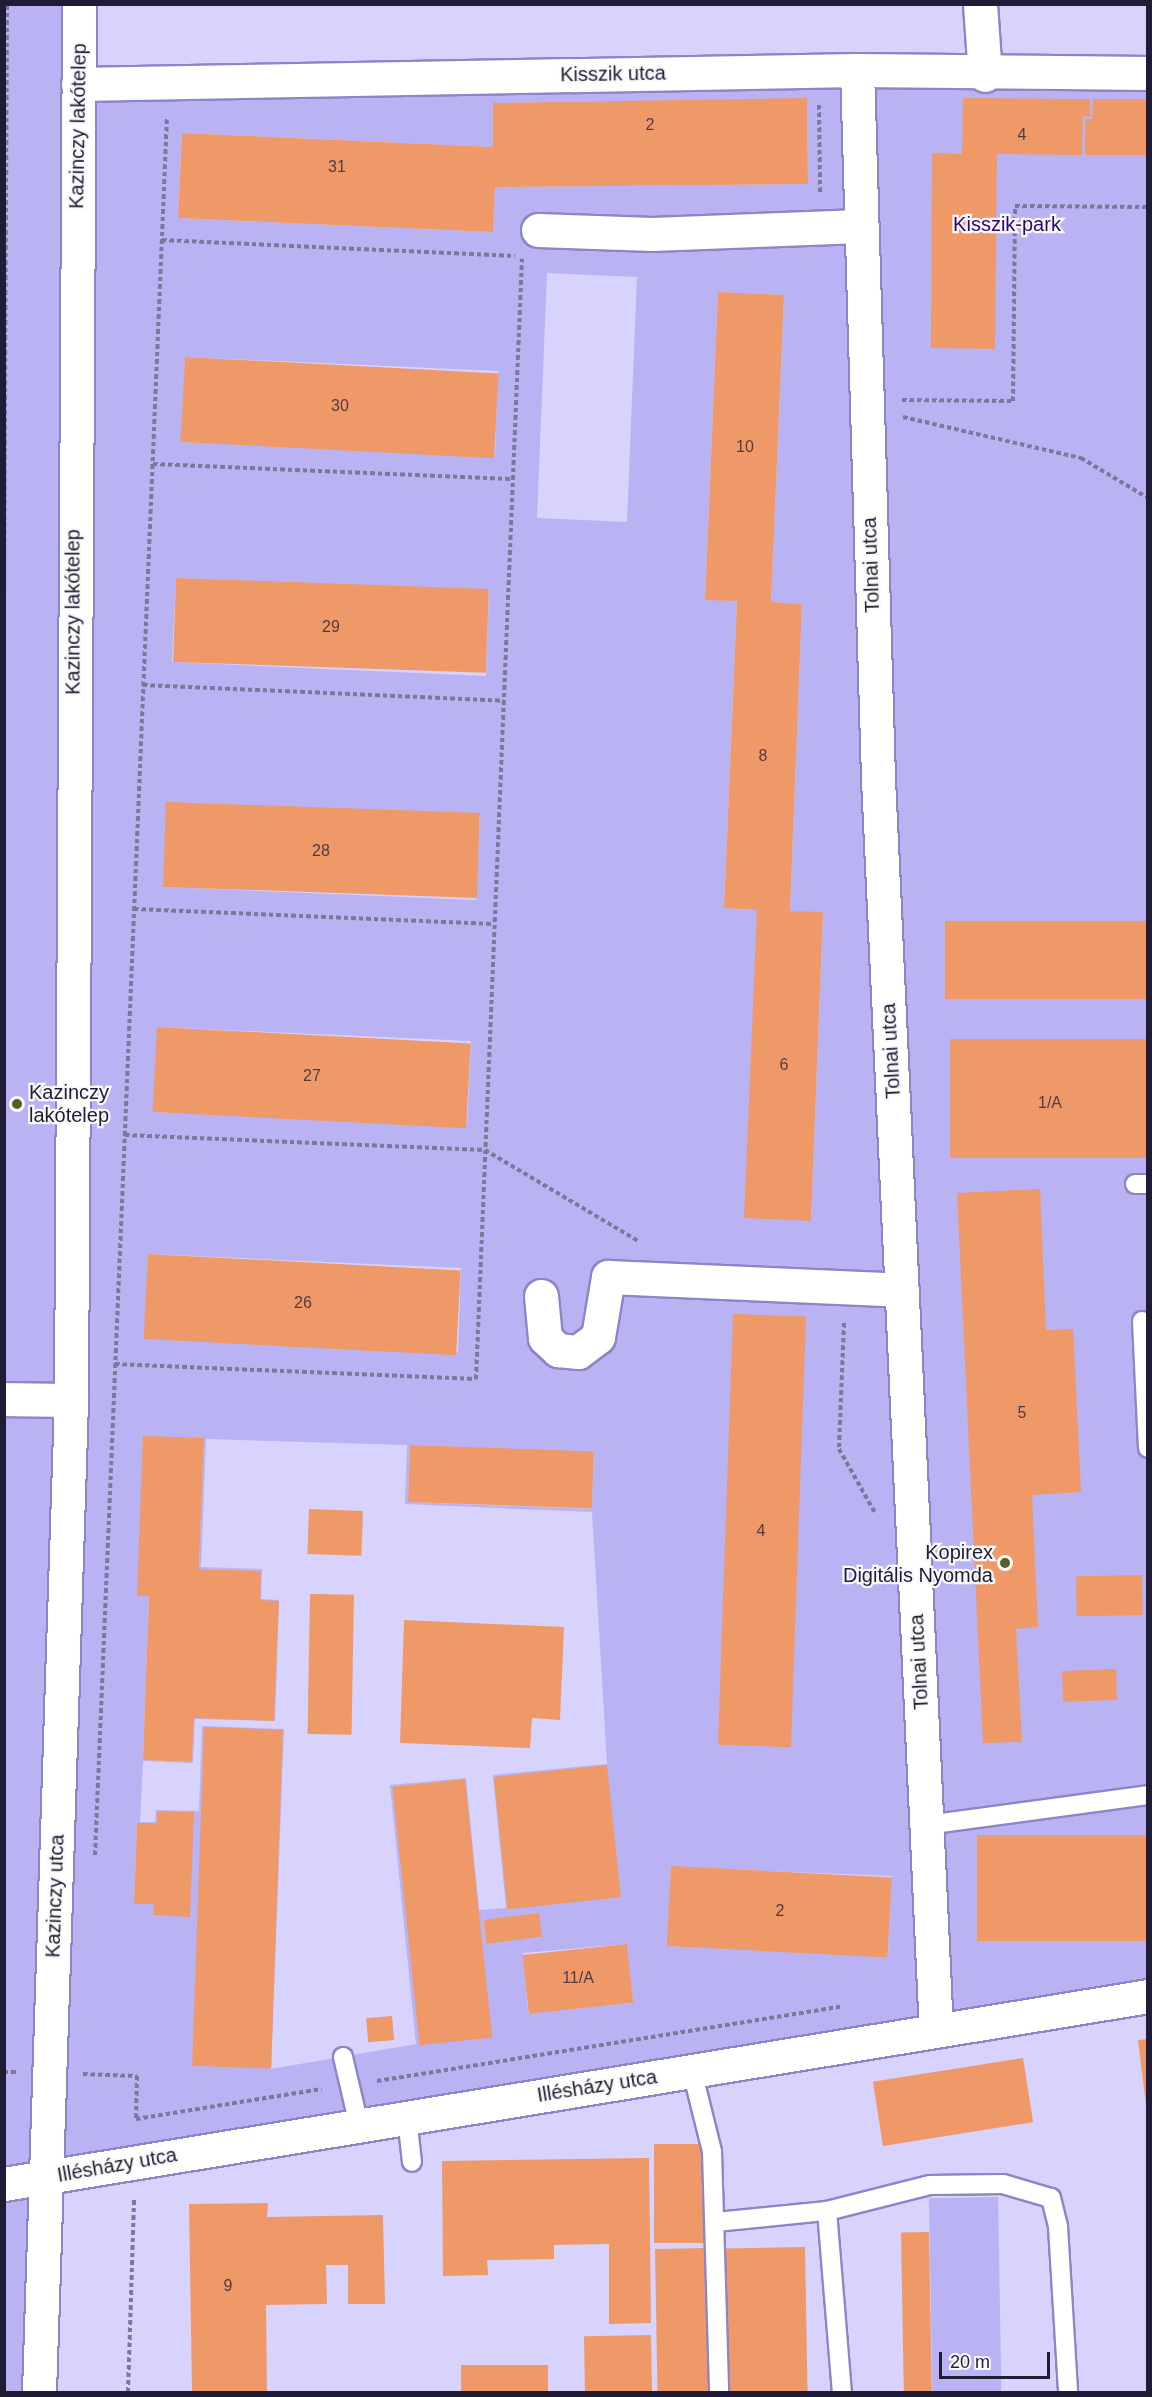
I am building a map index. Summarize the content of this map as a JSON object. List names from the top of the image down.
{
  "streets": {
    "street": [
      "Kisszik utca",
      "Kazinczy lakótelep",
      "Tolnai utca",
      "Kazinczy utca",
      "Illésházy utca"
    ]
  },
  "crossings": [
    ["Kisszik utca", "Kazinczy lakótelep"],
    ["Kisszik utca", "Tolnai utca"],
    ["Kazinczy lakótelep", "Kazinczy utca"],
    ["Tolnai utca", "Illésházy utca"],
    ["Kazinczy utca", "Illésházy utca"]
  ],
  "parks": ["Kisszik-park"],
  "places": ["Kazinczy lakótelep", "Kopirex Digitális Nyomda"],
  "house_numbers": [
    "2",
    "4",
    "31",
    "30",
    "10",
    "29",
    "8",
    "28",
    "6",
    "27",
    "1/A",
    "26",
    "5",
    "4",
    "2",
    "11/A",
    "9"
  ],
  "scale_bar": "20 m"
}
